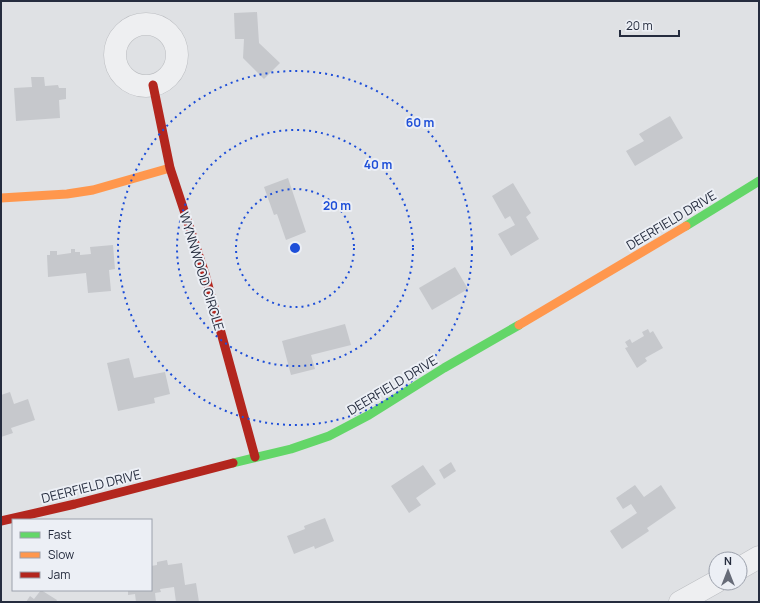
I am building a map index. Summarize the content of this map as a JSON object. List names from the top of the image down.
{
  "streets": {
    "street": ["DEERFIELD DRIVE", "WYNNWOOD CIRCLE"]
  },
  "crossings": [
    ["DEERFIELD DRIVE", "WYNNWOOD CIRCLE"]
  ],
  "legend": ["Fast", "Slow", "Jam"],
  "scale_bar": "20 m",
  "north": "top",
  "rings": ["60 m", "40 m", "20 m"]
}
